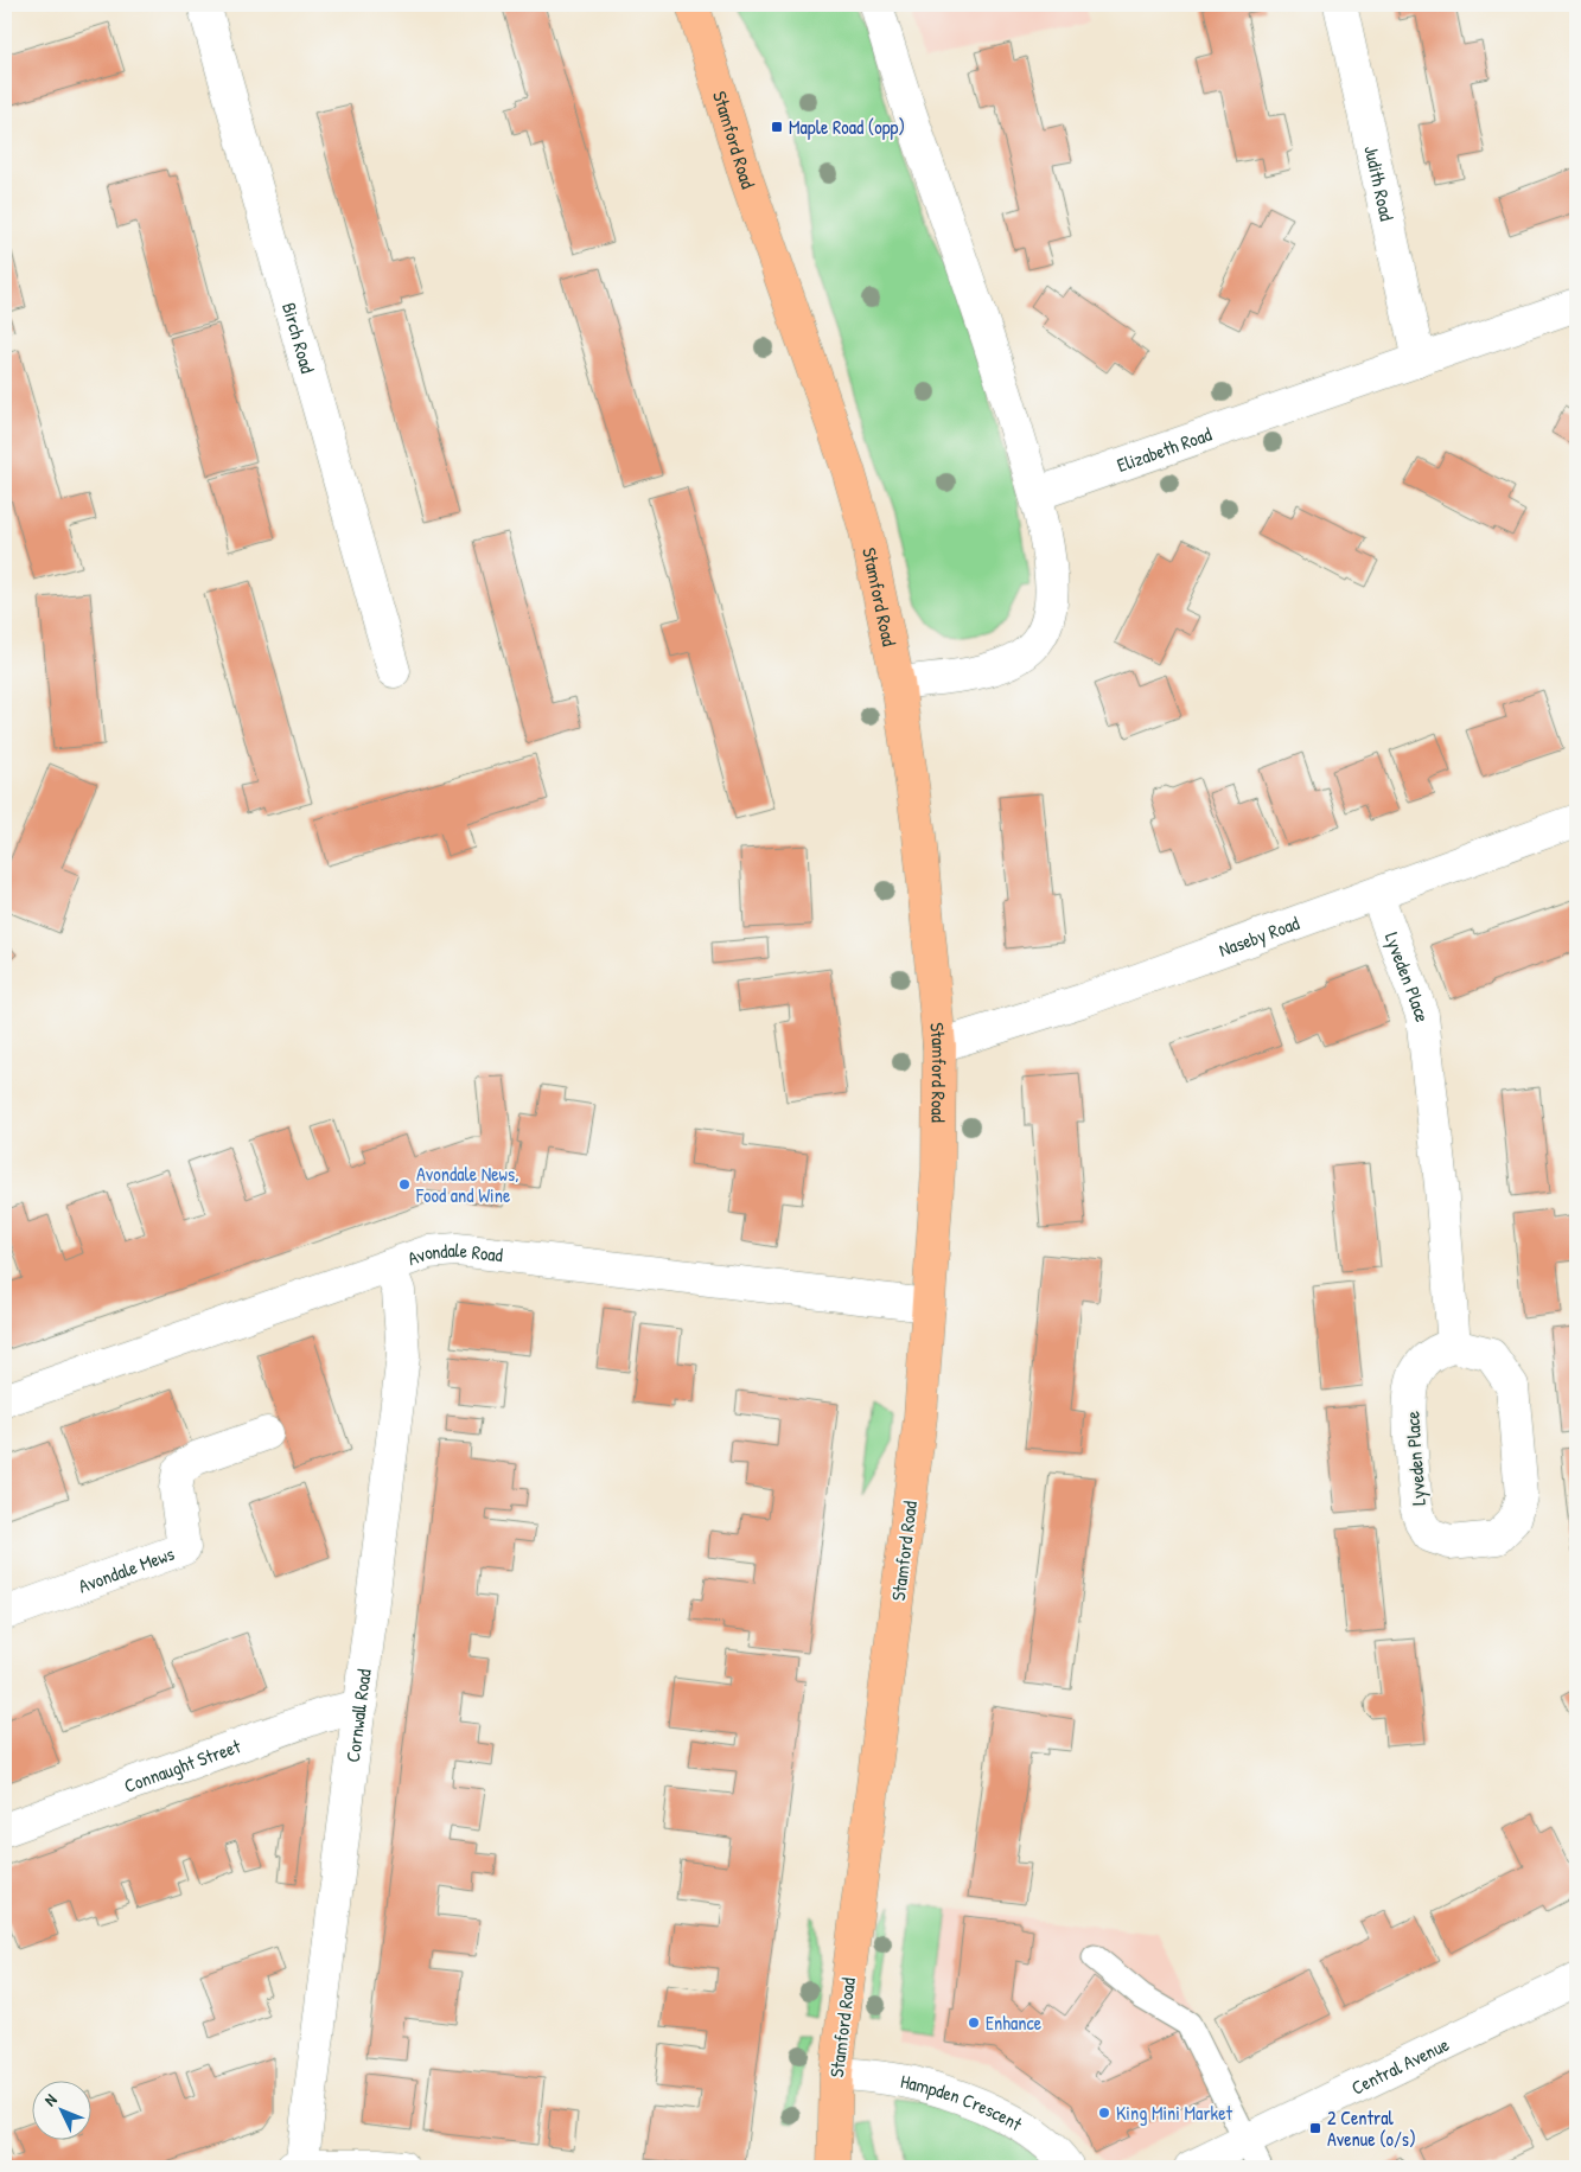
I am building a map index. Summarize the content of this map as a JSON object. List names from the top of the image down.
{
  "streets": {
    "main road": ["Stamford Road"],
    "street": [
      "Judith Road",
      "Birch Road",
      "Elizabeth Road",
      "Naseby Road",
      "Lyveden Place",
      "Avondale Road",
      "Avondale Mews",
      "Cornwall Road",
      "Connaught Street",
      "Central Avenue",
      "Hampden Crescent"
    ]
  },
  "crossings": [
    ["Stamford Road", "Naseby Road"],
    ["Stamford Road", "Avondale Road"],
    ["Stamford Road", "Hampden Crescent"],
    ["Judith Road", "Elizabeth Road"],
    ["Naseby Road", "Lyveden Place"],
    ["Avondale Road", "Cornwall Road"],
    ["Cornwall Road", "Connaught Street"]
  ],
  "places": {
    "transit": ["Maple Road (opp)", "2 Central Avenue (o/s)"],
    "other": ["Avondale News, Food and Wine", "Enhance", "King Mini Market"]
  },
  "north": "top left"
}
